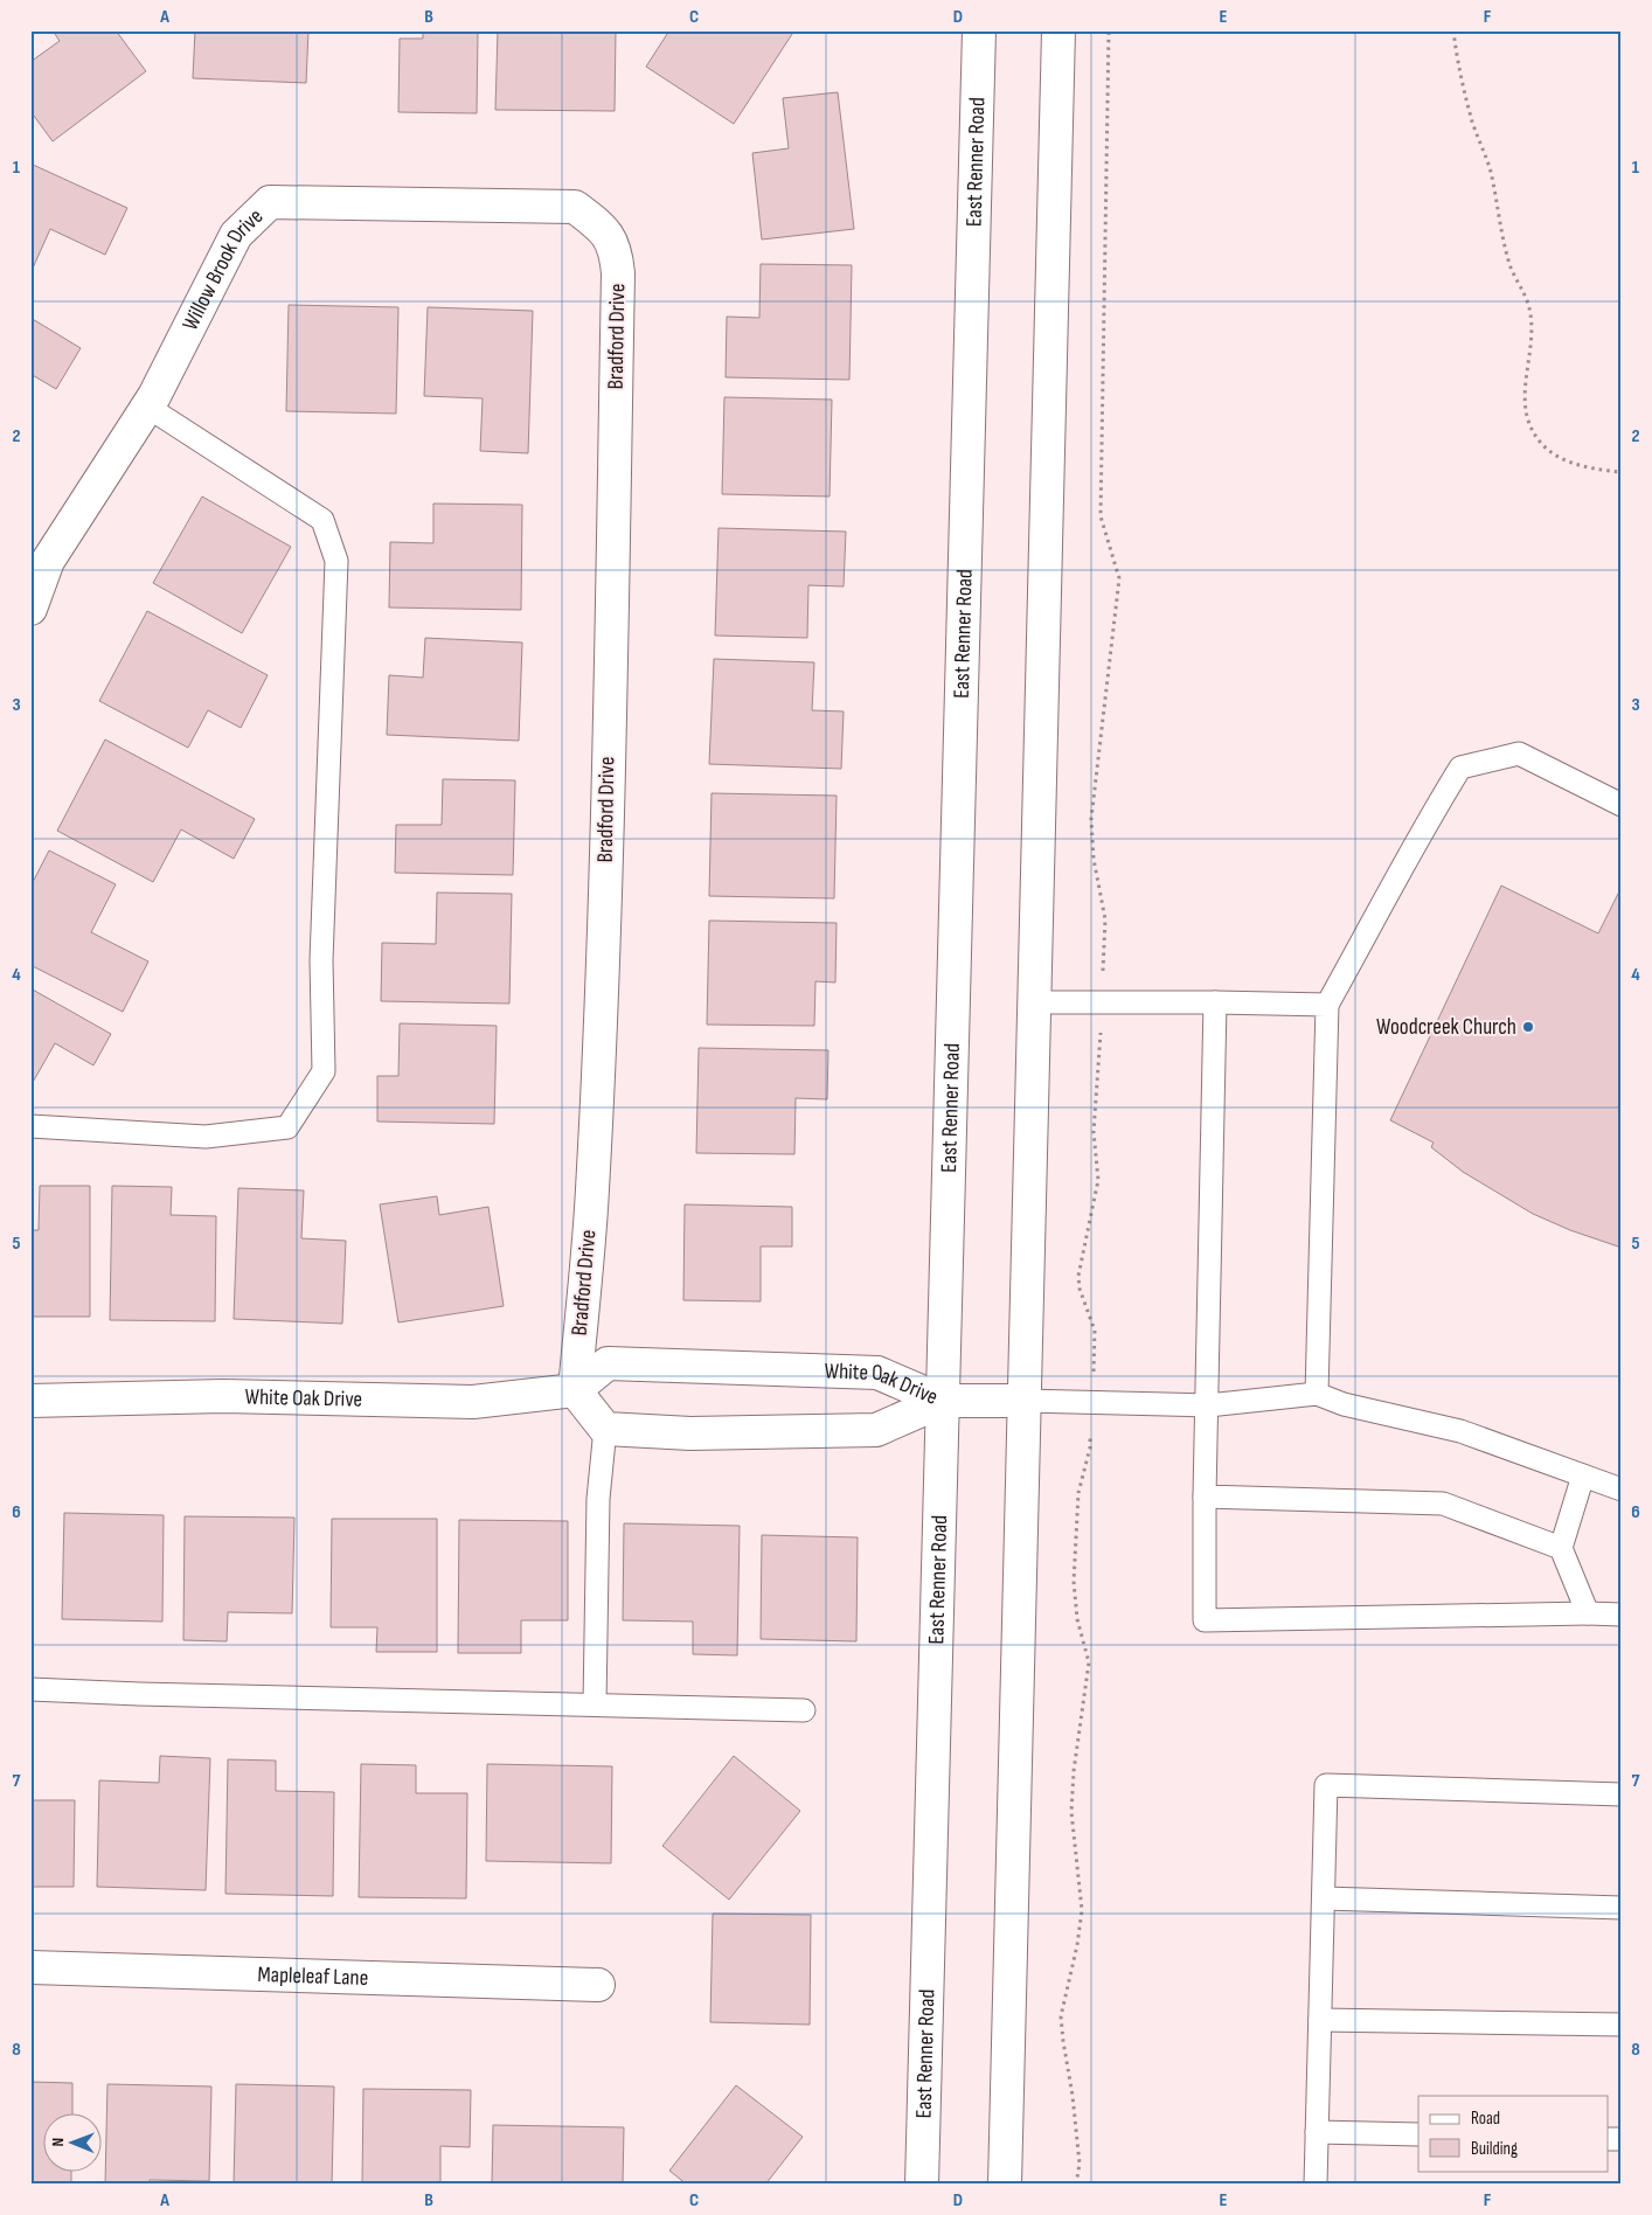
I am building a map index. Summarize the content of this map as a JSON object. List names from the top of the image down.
{
  "streets": {
    "main road": [
      "East Renner Road",
      "Willow Brook Drive",
      "Bradford Drive",
      "White Oak Drive",
      "Mapleleaf Lane"
    ]
  },
  "crossings": [
    ["East Renner Road", "White Oak Drive"],
    ["Willow Brook Drive", "Bradford Drive"],
    ["Bradford Drive", "White Oak Drive"]
  ],
  "places": ["Woodcreek Church"],
  "legend": ["Road", "Building"],
  "north": "left",
  "grid": {
    "columns": [
      "A",
      "B",
      "C",
      "D",
      "E",
      "F"
    ],
    "rows": [
      "1",
      "2",
      "3",
      "4",
      "5",
      "6",
      "7",
      "8"
    ]
  }
}
